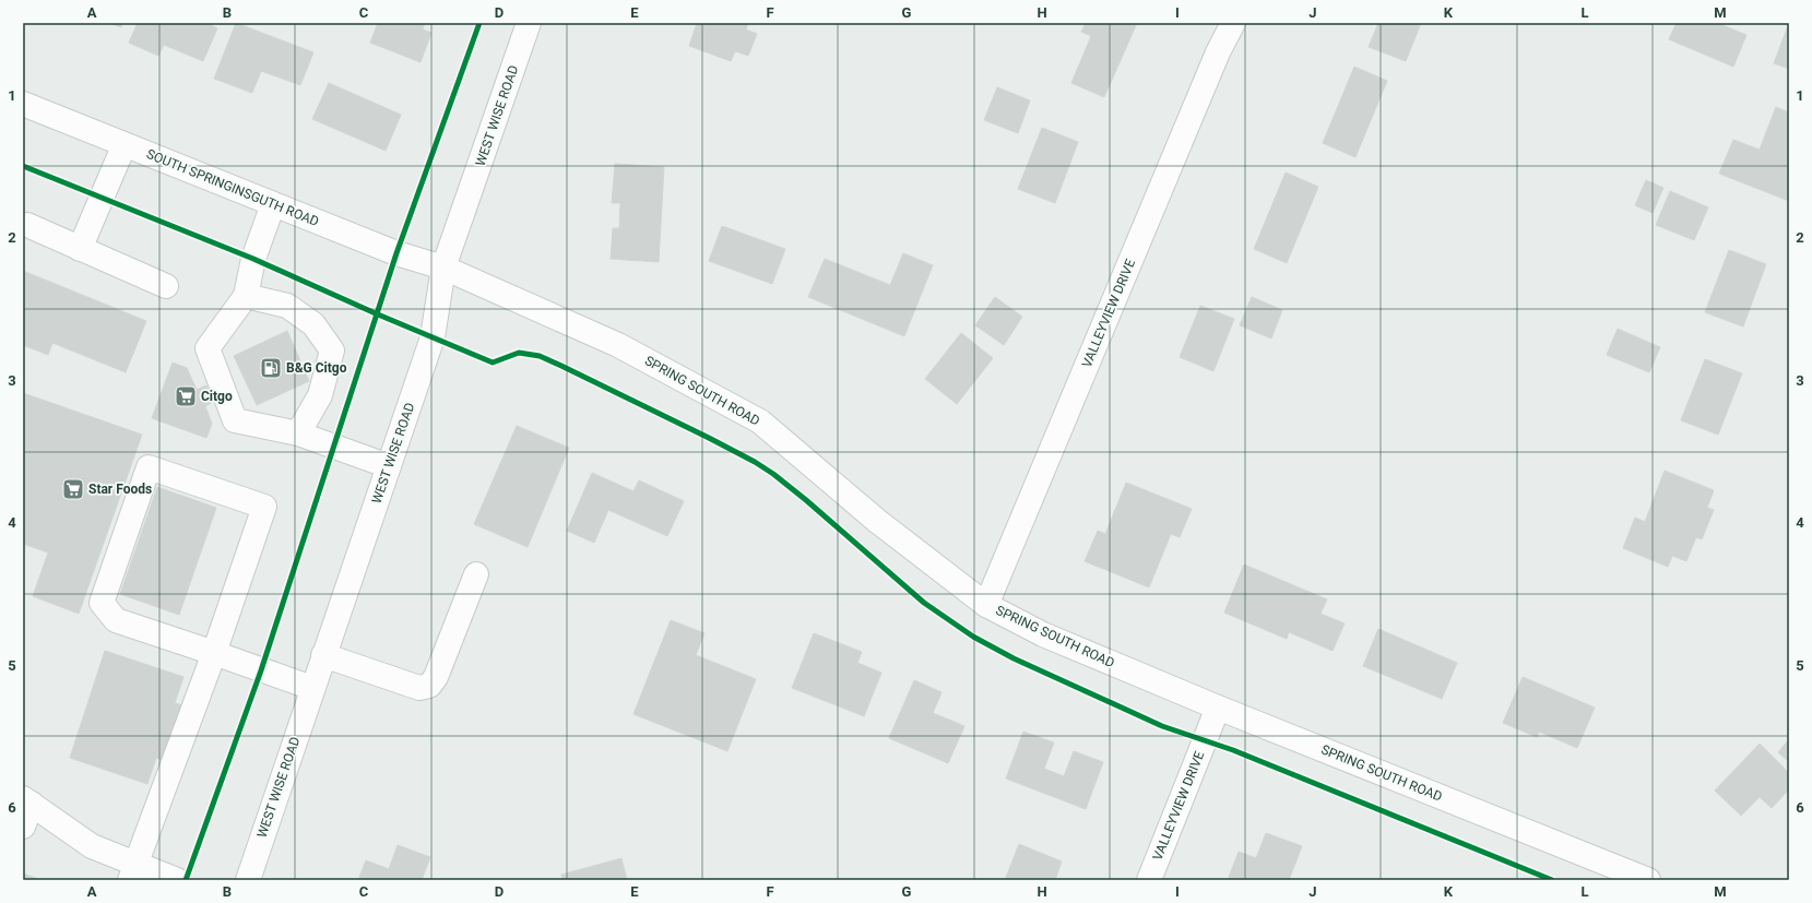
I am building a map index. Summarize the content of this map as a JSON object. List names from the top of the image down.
{
  "streets": {
    "street": [
      "WEST WISE ROAD",
      "SOUTH SPRINGINSGUTH ROAD",
      "VALLEYVIEW DRIVE",
      "SPRING SOUTH ROAD"
    ]
  },
  "crossings": [
    ["WEST WISE ROAD", "SOUTH SPRINGINSGUTH ROAD"],
    ["WEST WISE ROAD", "SPRING SOUTH ROAD"],
    ["SOUTH SPRINGINSGUTH ROAD", "SPRING SOUTH ROAD"],
    ["VALLEYVIEW DRIVE", "SPRING SOUTH ROAD"]
  ],
  "places": {
    "fuel station": ["B&G Citgo"],
    "supermarket": ["Citgo", "Star Foods"]
  },
  "grid": {
    "columns": [
      "A",
      "B",
      "C",
      "D",
      "E",
      "F",
      "G",
      "H",
      "I",
      "J",
      "K",
      "L",
      "M"
    ],
    "rows": [
      "1",
      "2",
      "3",
      "4",
      "5",
      "6"
    ]
  }
}
